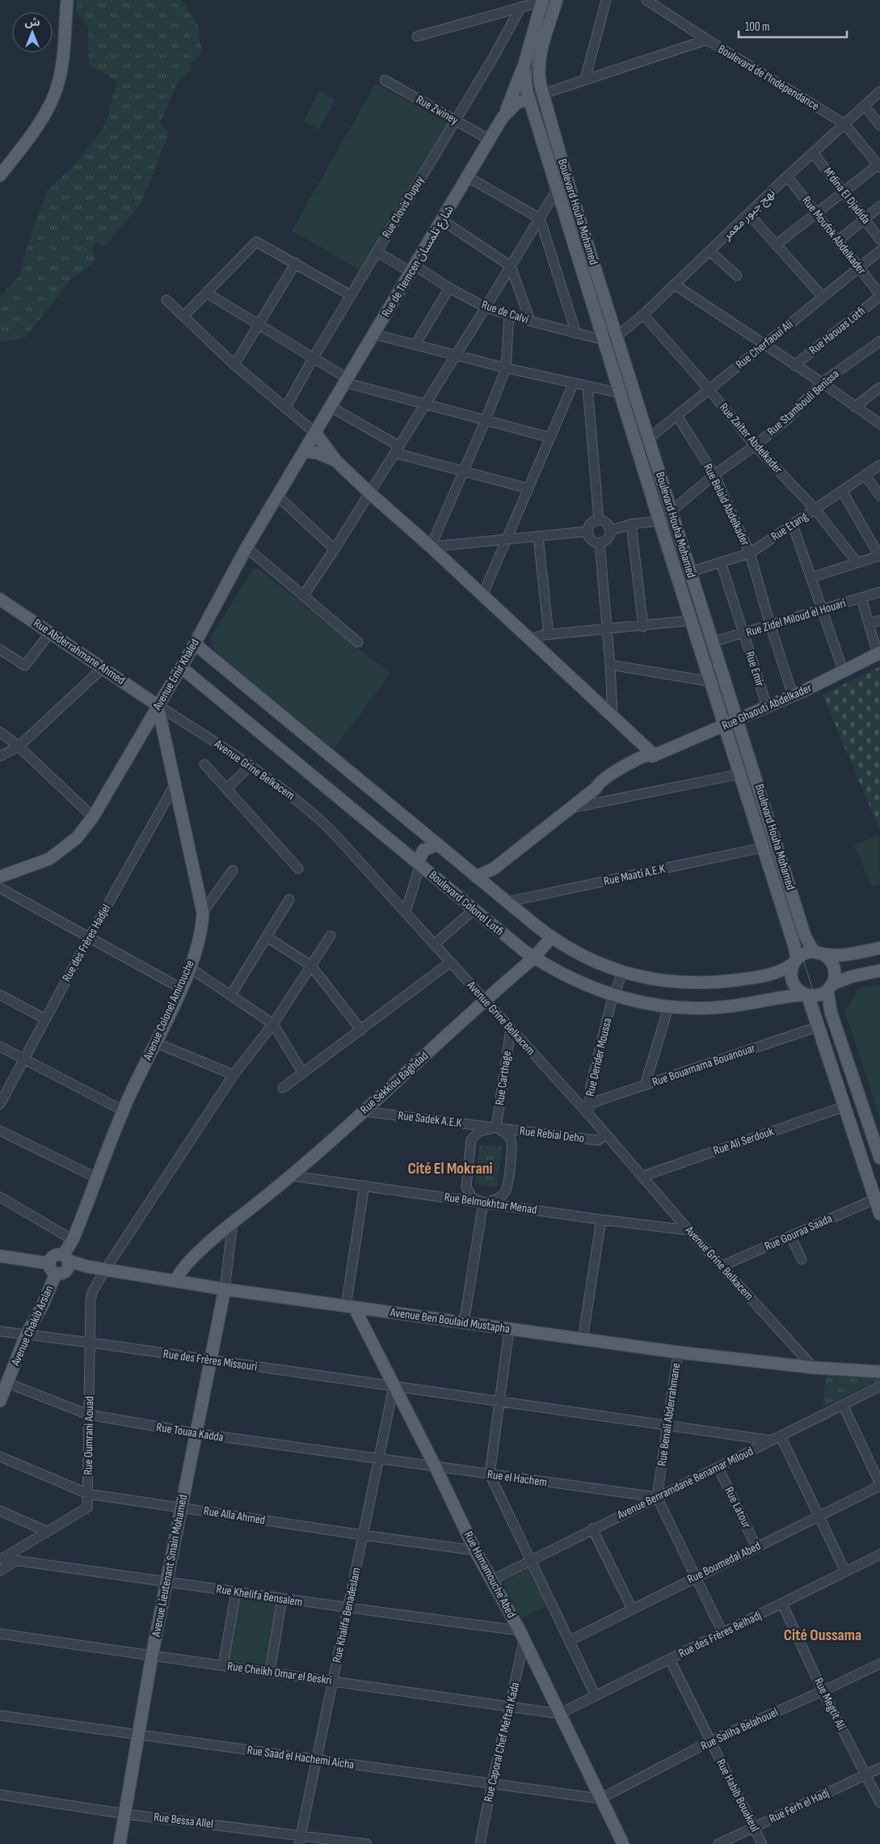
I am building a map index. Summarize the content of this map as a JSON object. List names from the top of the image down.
{
  "streets": {
    "main road": [
      "Boulevard Houha Mohamed",
      "Rue de Tlemcen شارع تلمسان",
      "Rue Abderrahmane Ahmed",
      "Avenue Emir Khaled",
      "Rue Ghaouti Abdelkader",
      "Boulevard Colonel Lotfi",
      "Avenue Colonel Amirouche",
      "Rue Sekkiou Baghdad",
      "Avenue Ben Boulaid Mustapha",
      "Avenue Chakib Arslan",
      "Avenue Lieutenant Smain Mohamed",
      "Rue Hamamouche Abed"
    ],
    "street": [
      "Boulevard de l'Indépendance",
      "Rue Zwiney",
      "M'dina El Djadida",
      "Rue Clovis Dupuy",
      "نهج جبور معمر",
      "Rue Moufok Abdelkader",
      "Rue de Calvi",
      "Rue Haouas Lotfi",
      "Rue Cherfaoui Ali",
      "Rue Stambouli Benïssa",
      "Rue Zaiter Abdelkader",
      "Rue Belaid Abdelkader",
      "Rue Etang",
      "Rue Zidel Miloud el Houari",
      "Rue Emir",
      "Avenue Grine Belkacem",
      "Rue Maati A.E.K",
      "Rue des Frères Hadjel",
      "Rue Derider Moussa",
      "Rue Bouamama Bouanouar",
      "Rue Carthage",
      "Rue Sadek A.E.K",
      "Rue Rebiai Deho",
      "Rue Ali Serdouk",
      "Rue Belmokhtar Menad",
      "Rue Gouraa Saada",
      "Rue des Frères Missouri",
      "Rue Benali Abderrahmane",
      "Rue Touaa Kadda",
      "Rue Oumrani Aouad",
      "Rue el Hachem",
      "Avenue Benramdane Benamar Miloud",
      "Rue Latour",
      "Rue Alla Ahmed",
      "Rue Boumedal Abed",
      "Rue Khelifa Bensalem",
      "Rue Khalifa Benadeslam",
      "Rue des Frères Belhadj",
      "Rue Cheikh Omar el Beskri",
      "Rue Megtit Ali",
      "Rue Saliha Belahouel",
      "Rue Caporal Chef Meftah Kada",
      "Rue Saad el Hachemi Aicha",
      "Rue Habib Bouakeul",
      "Rue Ferh el Hadj",
      "Rue Bessa Allel"
    ]
  },
  "crossings": [
    ["Boulevard de l'Indépendance", "نهج جبور معمر"],
    ["Rue Zwiney", "Rue Clovis Dupuy"],
    ["Rue Zwiney", "Rue de Tlemcen شارع تلمسان"],
    ["M'dina El Djadida", "نهج جبور معمر"],
    ["Rue Clovis Dupuy", "Rue de Calvi"],
    ["Boulevard Houha Mohamed", "نهج جبور معمر"],
    ["Boulevard Houha Mohamed", "Rue de Tlemcen شارع تلمسان"],
    ["Boulevard Houha Mohamed", "Rue de Calvi"],
    ["Boulevard Houha Mohamed", "Rue Cherfaoui Ali"],
    ["Boulevard Houha Mohamed", "Rue Stambouli Benïssa"],
    ["Boulevard Houha Mohamed", "Rue Etang"],
    ["Boulevard Houha Mohamed", "Rue Zidel Miloud el Houari"],
    ["Boulevard Houha Mohamed", "Rue Ghaouti Abdelkader"],
    ["Boulevard Houha Mohamed", "Rue Maati A.E.K"],
    ["Boulevard Houha Mohamed", "Boulevard Colonel Lotfi"],
    ["نهج جبور معمر", "Rue Moufok Abdelkader"],
    ["نهج جبور معمر", "Rue Zaiter Abdelkader"],
    ["Rue Moufok Abdelkader", "Rue Haouas Lotfi"],
    ["Rue Moufok Abdelkader", "Rue Cherfaoui Ali"],
    ["Rue de Tlemcen شارع تلمسان", "Rue de Calvi"],
    ["Rue de Tlemcen شارع تلمسان", "Avenue Emir Khaled"],
    ["Rue Cherfaoui Ali", "Rue Zaiter Abdelkader"],
    ["Rue Cherfaoui Ali", "Rue Belaid Abdelkader"],
    ["Rue Stambouli Benïssa", "Rue Zaiter Abdelkader"],
    ["Rue Stambouli Benïssa", "Rue Belaid Abdelkader"],
    ["Rue Zaiter Abdelkader", "Rue Etang"],
    ["Rue Belaid Abdelkader", "Rue Etang"],
    ["Rue Belaid Abdelkader", "Rue Zidel Miloud el Houari"],
    ["Rue Belaid Abdelkader", "Rue Ghaouti Abdelkader"],
    ["Rue Etang", "Rue Emir"],
    ["Rue Zidel Miloud el Houari", "Rue Emir"],
    ["Rue Abderrahmane Ahmed", "Avenue Emir Khaled"],
    ["Rue Abderrahmane Ahmed", "Avenue Grine Belkacem"],
    ["Rue Abderrahmane Ahmed", "Avenue Colonel Amirouche"],
    ["Rue Emir", "Rue Ghaouti Abdelkader"],
    ["Avenue Emir Khaled", "Avenue Grine Belkacem"],
    ["Avenue Emir Khaled", "Boulevard Colonel Lotfi"],
    ["Avenue Emir Khaled", "Avenue Colonel Amirouche"],
    ["Avenue Grine Belkacem", "Avenue Colonel Amirouche"],
    ["Avenue Grine Belkacem", "Rue Derider Moussa"],
    ["Avenue Grine Belkacem", "Rue Carthage"],
    ["Avenue Grine Belkacem", "Rue Sekkiou Baghdad"],
    ["Avenue Grine Belkacem", "Rue Rebiai Deho"],
    ["Avenue Grine Belkacem", "Rue Ali Serdouk"],
    ["Avenue Grine Belkacem", "Rue Belmokhtar Menad"],
    ["Avenue Grine Belkacem", "Rue Gouraa Saada"],
    ["Avenue Grine Belkacem", "Avenue Ben Boulaid Mustapha"],
    ["Boulevard Colonel Lotfi", "Rue Derider Moussa"],
    ["Boulevard Colonel Lotfi", "Rue Sekkiou Baghdad"],
    ["Rue des Frères Hadjel", "Avenue Colonel Amirouche"],
    ["Avenue Colonel Amirouche", "Avenue Ben Boulaid Mustapha"],
    ["Avenue Colonel Amirouche", "Avenue Chakib Arslan"],
    ["Rue Derider Moussa", "Rue Bouamama Bouanouar"],
    ["Rue Carthage", "Rue Sadek A.E.K"],
    ["Rue Carthage", "Rue Rebiai Deho"],
    ["Rue Carthage", "Rue Belmokhtar Menad"],
    ["Rue Sekkiou Baghdad", "Rue Sadek A.E.K"],
    ["Rue Sekkiou Baghdad", "Rue Belmokhtar Menad"],
    ["Rue Sekkiou Baghdad", "Avenue Ben Boulaid Mustapha"],
    ["Rue Sadek A.E.K", "Rue Rebiai Deho"],
    ["Rue Sadek A.E.K", "Rue Belmokhtar Menad"],
    ["Rue Rebiai Deho", "Rue Belmokhtar Menad"],
    ["Avenue Ben Boulaid Mustapha", "Avenue Chakib Arslan"],
    ["Avenue Ben Boulaid Mustapha", "Rue Benali Abderrahmane"],
    ["Avenue Ben Boulaid Mustapha", "Rue Oumrani Aouad"],
    ["Avenue Ben Boulaid Mustapha", "Avenue Lieutenant Smain Mohamed"],
    ["Avenue Ben Boulaid Mustapha", "Rue Hamamouche Abed"],
    ["Avenue Chakib Arslan", "Rue des Frères Missouri"],
    ["Avenue Chakib Arslan", "Rue Touaa Kadda"],
    ["Rue des Frères Missouri", "Rue Benali Abderrahmane"],
    ["Rue des Frères Missouri", "Rue Oumrani Aouad"],
    ["Rue des Frères Missouri", "Avenue Benramdane Benamar Miloud"],
    ["Rue des Frères Missouri", "Avenue Lieutenant Smain Mohamed"],
    ["Rue des Frères Missouri", "Rue Hamamouche Abed"],
    ["Rue des Frères Missouri", "Rue Khalifa Benadeslam"],
    ["Rue Benali Abderrahmane", "Rue el Hachem"],
    ["Rue Benali Abderrahmane", "Avenue Benramdane Benamar Miloud"],
    ["Rue Touaa Kadda", "Rue Oumrani Aouad"],
    ["Rue Touaa Kadda", "Rue el Hachem"],
    ["Rue Touaa Kadda", "Avenue Lieutenant Smain Mohamed"],
    ["Rue Touaa Kadda", "Rue Khalifa Benadeslam"],
    ["Rue Oumrani Aouad", "Rue Alla Ahmed"],
    ["Rue Oumrani Aouad", "Rue Khelifa Bensalem"],
    ["Rue el Hachem", "Avenue Benramdane Benamar Miloud"],
    ["Rue el Hachem", "Rue Hamamouche Abed"],
    ["Rue el Hachem", "Rue Khalifa Benadeslam"],
    ["Avenue Benramdane Benamar Miloud", "Rue Latour"],
    ["Avenue Benramdane Benamar Miloud", "Rue Hamamouche Abed"],
    ["Rue Latour", "Rue Boumedal Abed"],
    ["Rue Alla Ahmed", "Avenue Lieutenant Smain Mohamed"],
    ["Rue Alla Ahmed", "Rue Hamamouche Abed"],
    ["Rue Alla Ahmed", "Rue Khalifa Benadeslam"],
    ["Avenue Lieutenant Smain Mohamed", "Rue Khelifa Bensalem"],
    ["Avenue Lieutenant Smain Mohamed", "Rue Cheikh Omar el Beskri"],
    ["Avenue Lieutenant Smain Mohamed", "Rue Saad el Hachemi Aicha"],
    ["Avenue Lieutenant Smain Mohamed", "Rue Bessa Allel"],
    ["Rue Hamamouche Abed", "Rue Khelifa Bensalem"],
    ["Rue Hamamouche Abed", "Rue Khalifa Benadeslam"],
    ["Rue Hamamouche Abed", "Rue des Frères Belhadj"],
    ["Rue Hamamouche Abed", "Rue Cheikh Omar el Beskri"],
    ["Rue Hamamouche Abed", "Rue Saliha Belahouel"],
    ["Rue Hamamouche Abed", "Rue Caporal Chef Meftah Kada"],
    ["Rue Hamamouche Abed", "Rue Saad el Hachemi Aicha"],
    ["Rue Khelifa Bensalem", "Rue Khalifa Benadeslam"],
    ["Rue Khelifa Bensalem", "Rue Caporal Chef Meftah Kada"],
    ["Rue Khalifa Benadeslam", "Rue Cheikh Omar el Beskri"],
    ["Rue Khalifa Benadeslam", "Rue Saad el Hachemi Aicha"],
    ["Rue Khalifa Benadeslam", "Rue Bessa Allel"],
    ["Rue des Frères Belhadj", "Rue Cheikh Omar el Beskri"],
    ["Rue des Frères Belhadj", "Rue Megtit Ali"],
    ["Rue des Frères Belhadj", "Rue Habib Bouakeul"],
    ["Rue Cheikh Omar el Beskri", "Rue Caporal Chef Meftah Kada"],
    ["Rue Megtit Ali", "Rue Saliha Belahouel"],
    ["Rue Megtit Ali", "Rue Ferh el Hadj"],
    ["Rue Saliha Belahouel", "Rue Saad el Hachemi Aicha"],
    ["Rue Saliha Belahouel", "Rue Habib Bouakeul"],
    ["Rue Caporal Chef Meftah Kada", "Rue Saad el Hachemi Aicha"],
    ["Rue Habib Bouakeul", "Rue Ferh el Hadj"]
  ],
  "districts": ["Cité El Mokrani", "Cité Oussama"],
  "scale_bar": "100 m",
  "north": "top"
}
